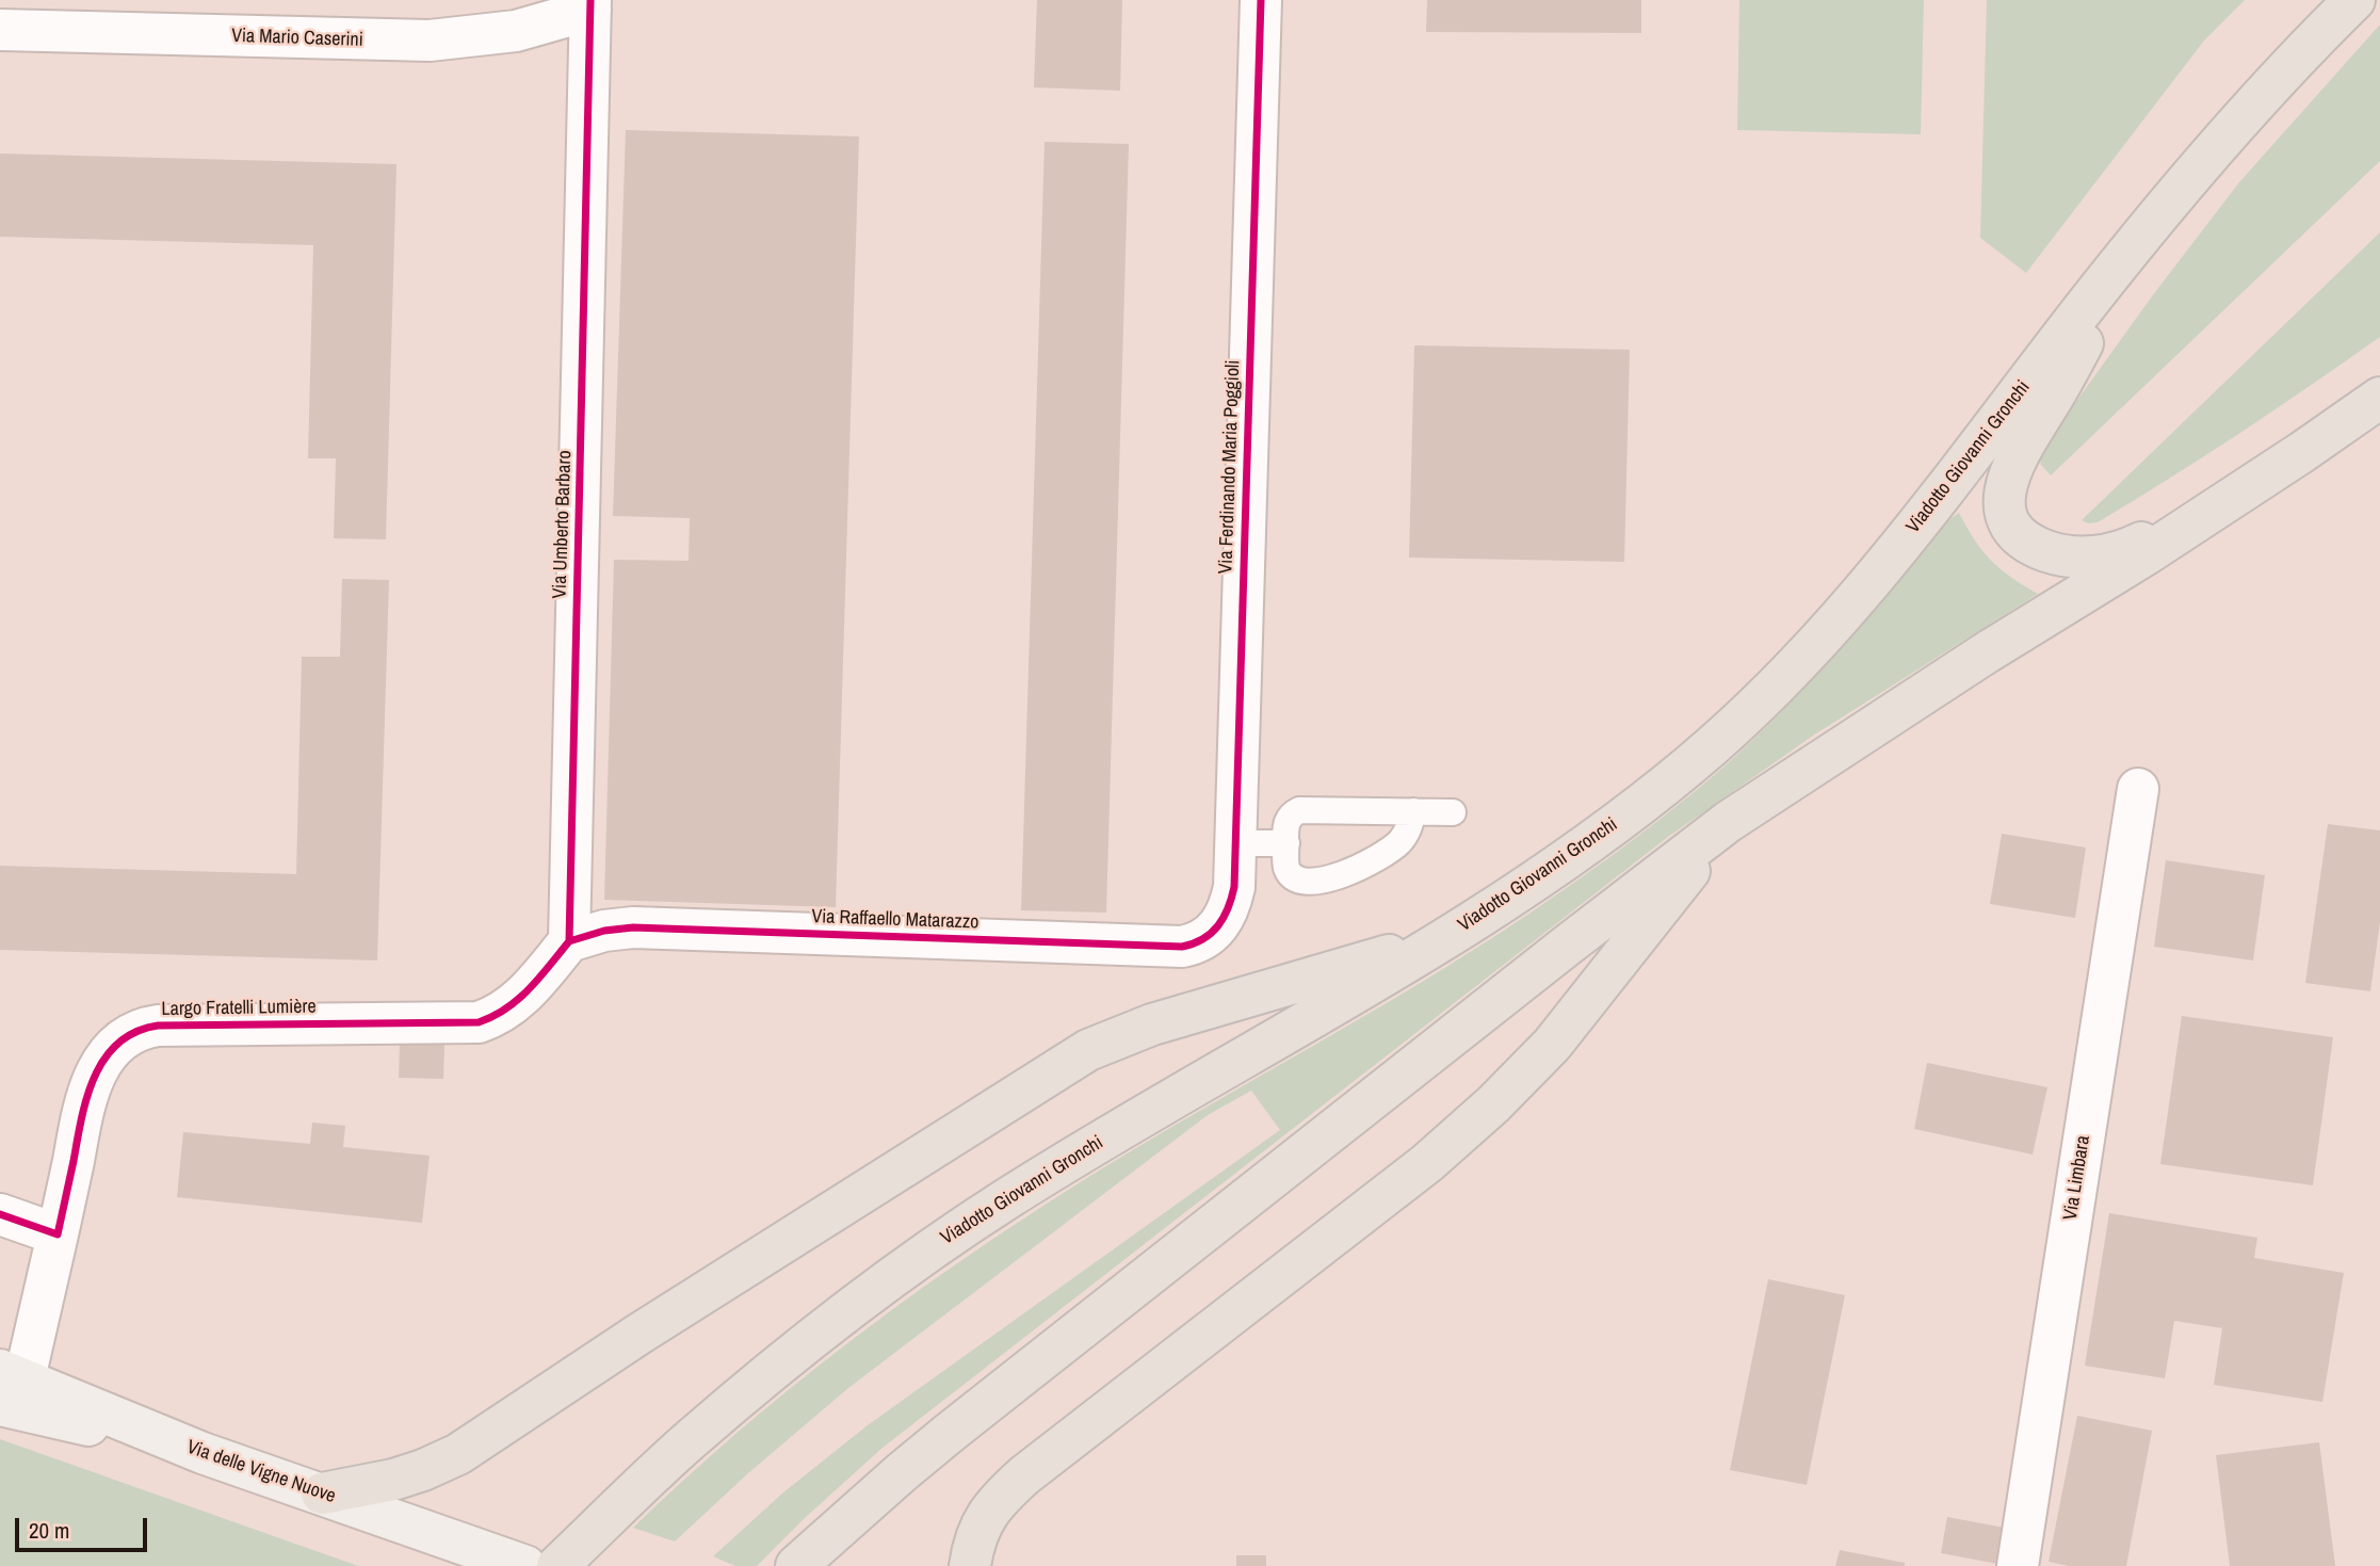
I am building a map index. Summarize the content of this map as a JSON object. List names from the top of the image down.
{
  "streets": {
    "main road": ["Viadotto Giovanni Gronchi", "Via delle Vigne Nuove"],
    "street": [
      "Via Mario Caserini",
      "Via Ferdinando Maria Poggioli",
      "Via Umberto Barbaro",
      "Via Raffaello Matarazzo",
      "Largo Fratelli Lumière",
      "Via Limbara"
    ]
  },
  "crossings": [
    ["Via Mario Caserini", "Via Umberto Barbaro"],
    ["Via Ferdinando Maria Poggioli", "Via Raffaello Matarazzo"],
    ["Via Umberto Barbaro", "Via Raffaello Matarazzo"],
    ["Via Umberto Barbaro", "Largo Fratelli Lumière"],
    ["Via Raffaello Matarazzo", "Largo Fratelli Lumière"],
    ["Largo Fratelli Lumière", "Via delle Vigne Nuove"]
  ],
  "scale_bar": "20 m"
}
